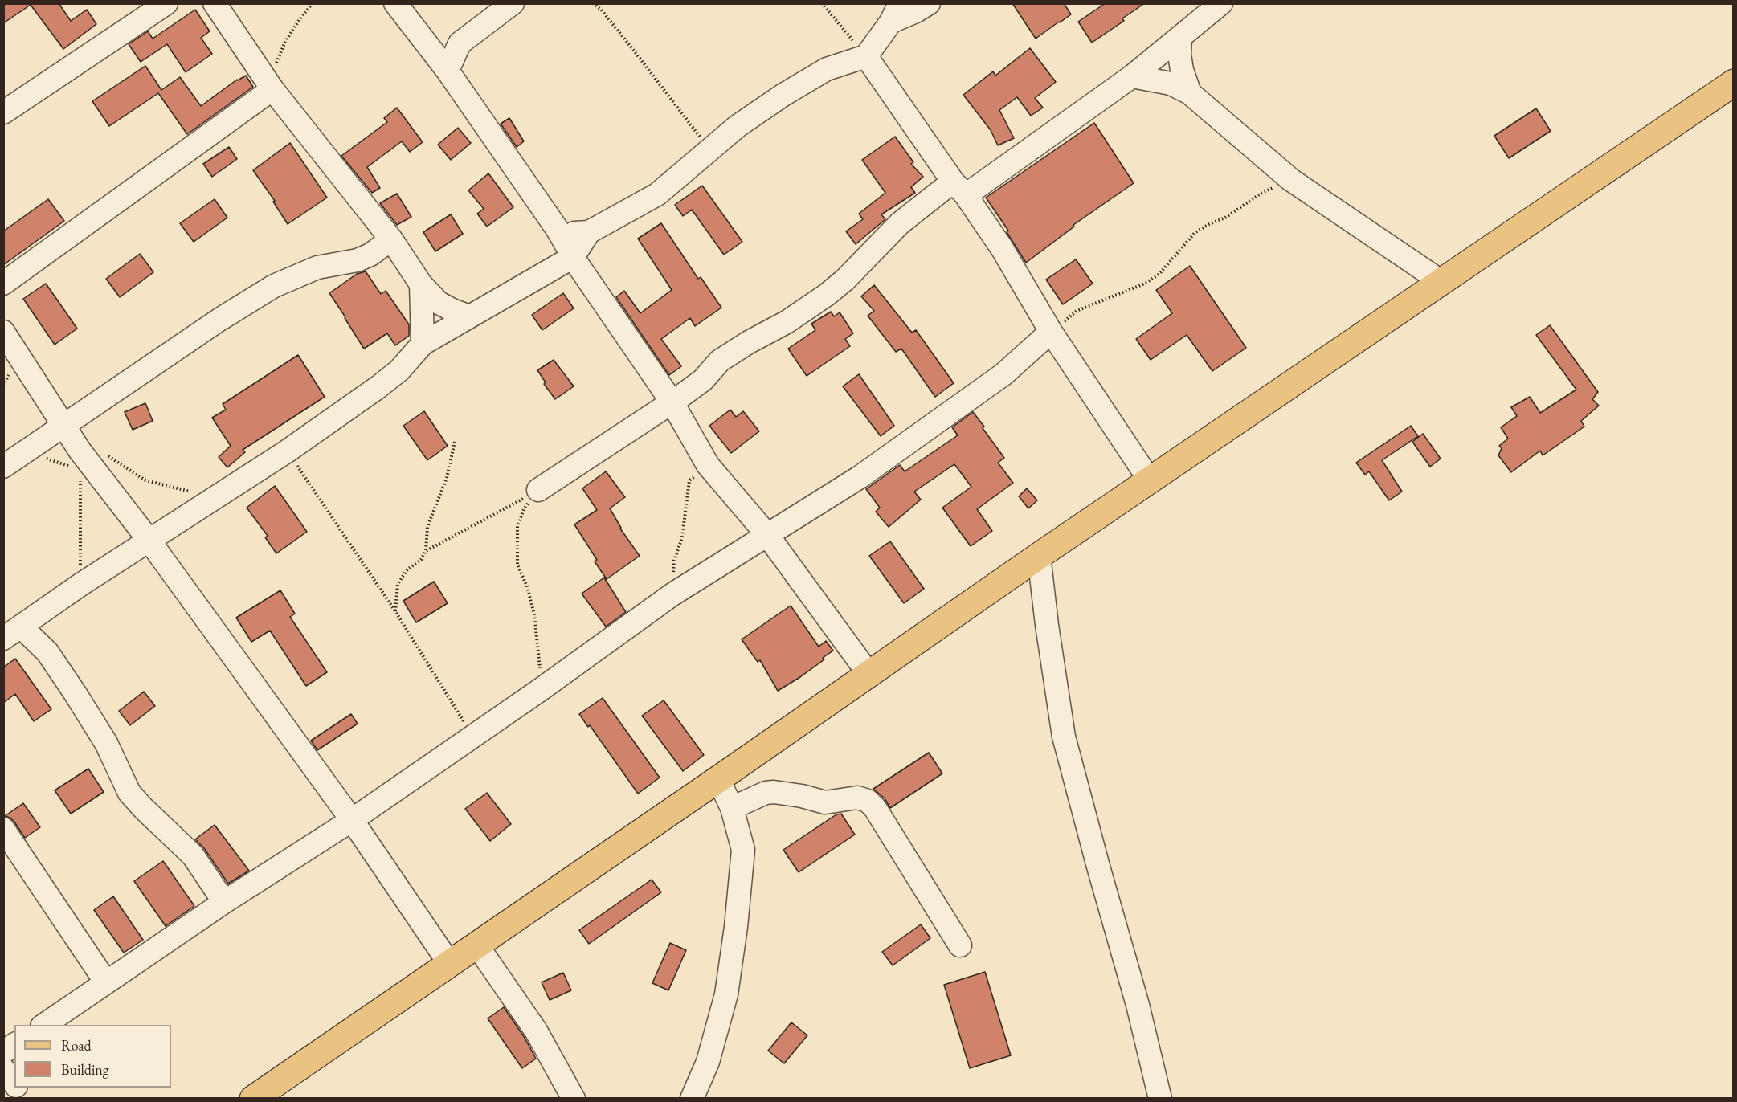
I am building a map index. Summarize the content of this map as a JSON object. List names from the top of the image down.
{
  "legend": ["Road", "Building"]
}
